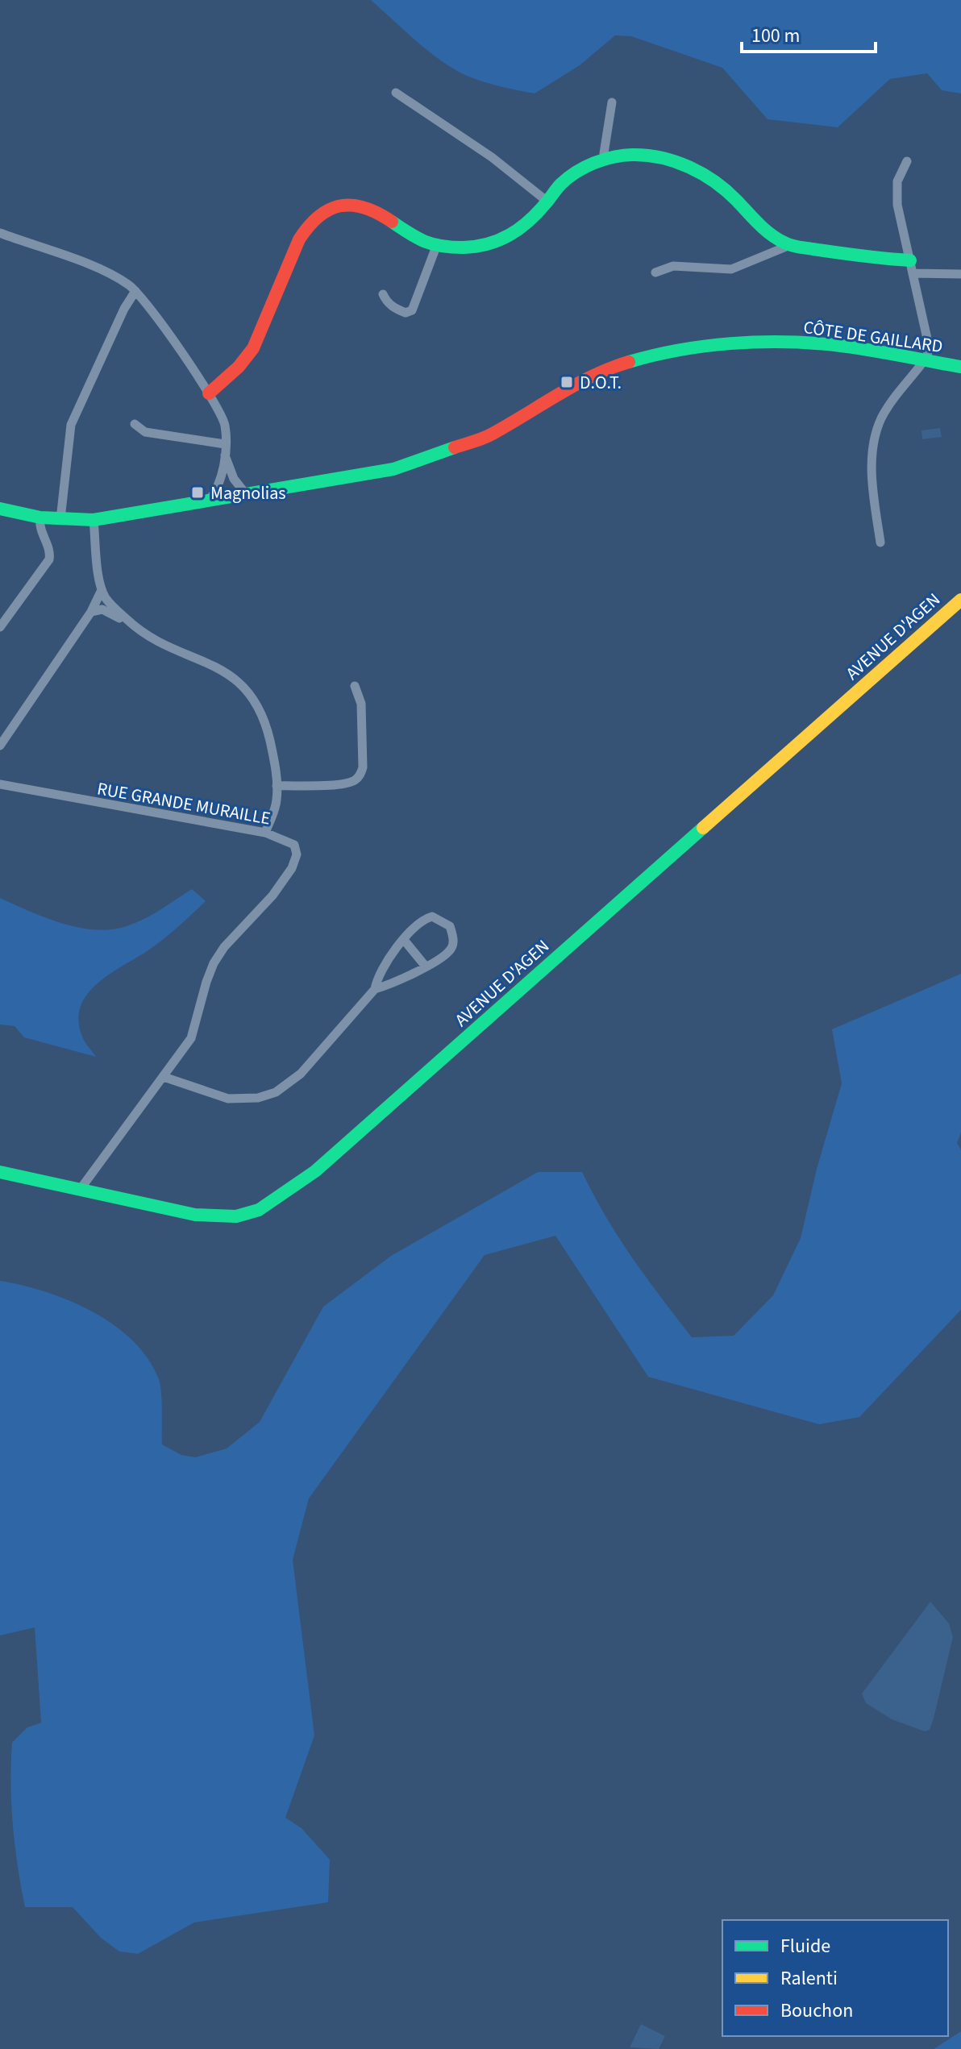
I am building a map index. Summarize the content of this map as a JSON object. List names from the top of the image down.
{
  "streets": {
    "street": ["CÔTE DE GAILLARD", "AVENUE D'AGEN", "RUE GRANDE MURAILLE"]
  },
  "crossings": [
    ["AVENUE D'AGEN", "RUE GRANDE MURAILLE"]
  ],
  "places": {
    "transit": ["D.O.T.", "Magnolias"]
  },
  "legend": ["Fluide", "Ralenti", "Bouchon"],
  "scale_bar": "100 m"
}
